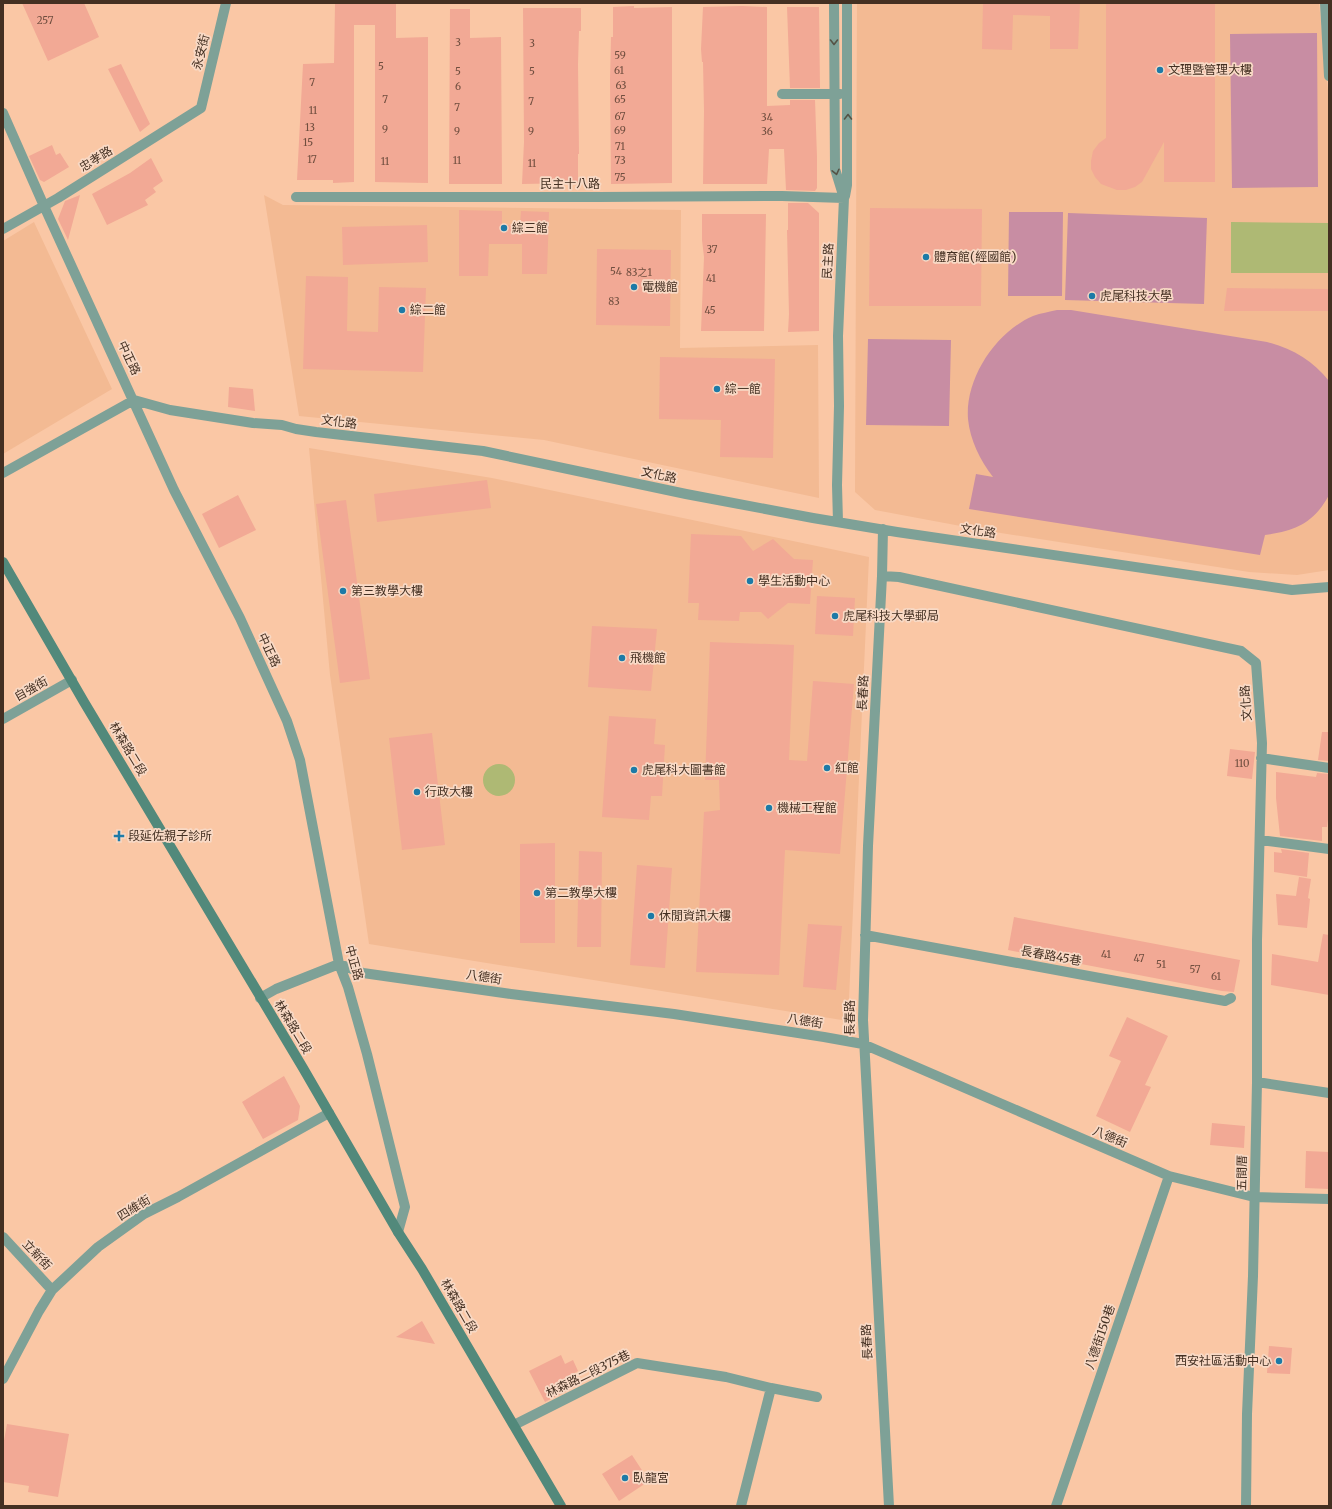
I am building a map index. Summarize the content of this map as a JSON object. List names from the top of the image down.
{
  "streets": {
    "main road": ["林森路二段"],
    "street": [
      "永安街",
      "忠孝路",
      "民主十八路",
      "民主路",
      "中正路",
      "文化路",
      "自強街",
      "長春路",
      "長春路45巷",
      "八德街",
      "五間厝",
      "四維街",
      "立新街",
      "八德街150巷",
      "林森路二段375巷"
    ]
  },
  "crossings": [
    ["永安街", "忠孝路"],
    ["忠孝路", "中正路"],
    ["民主十八路", "民主路"],
    ["民主路", "文化路"],
    ["中正路", "文化路"],
    ["中正路", "林森路二段"],
    ["中正路", "八德街"],
    ["文化路", "長春路"],
    ["文化路", "五間厝"],
    ["自強街", "林森路二段"],
    ["長春路", "長春路45巷"],
    ["長春路", "八德街"],
    ["林森路二段", "四維街"],
    ["林森路二段", "林森路二段375巷"],
    ["八德街", "五間厝"],
    ["八德街", "八德街150巷"],
    ["四維街", "立新街"]
  ],
  "places": {
    "other": [
      "文理暨管理大樓",
      "綜三館",
      "體育館(經國館)",
      "電機館",
      "虎尾科技大學",
      "綜二館",
      "綜一館",
      "學生活動中心",
      "第三教學大樓",
      "虎尾科技大學郵局",
      "飛機館",
      "紅館",
      "虎尾科大圖書館",
      "行政大樓",
      "機械工程館",
      "第二教學大樓",
      "休閒資訊大樓",
      "西安社區活動中心",
      "臥龍宮"
    ],
    "health": ["段延佐親子診所"]
  },
  "house_numbers": [
    "257",
    "3",
    "3",
    "59",
    "5",
    "61",
    "5",
    "5",
    "7",
    "63",
    "6",
    "7",
    "65",
    "7",
    "7",
    "11",
    "67",
    "34",
    "13",
    "9",
    "69",
    "9",
    "9",
    "36",
    "15",
    "71",
    "17",
    "11",
    "73",
    "11",
    "11",
    "75",
    "37",
    "54",
    "83之1",
    "41",
    "83",
    "45",
    "110",
    "41",
    "47",
    "51",
    "57",
    "61"
  ]
}
